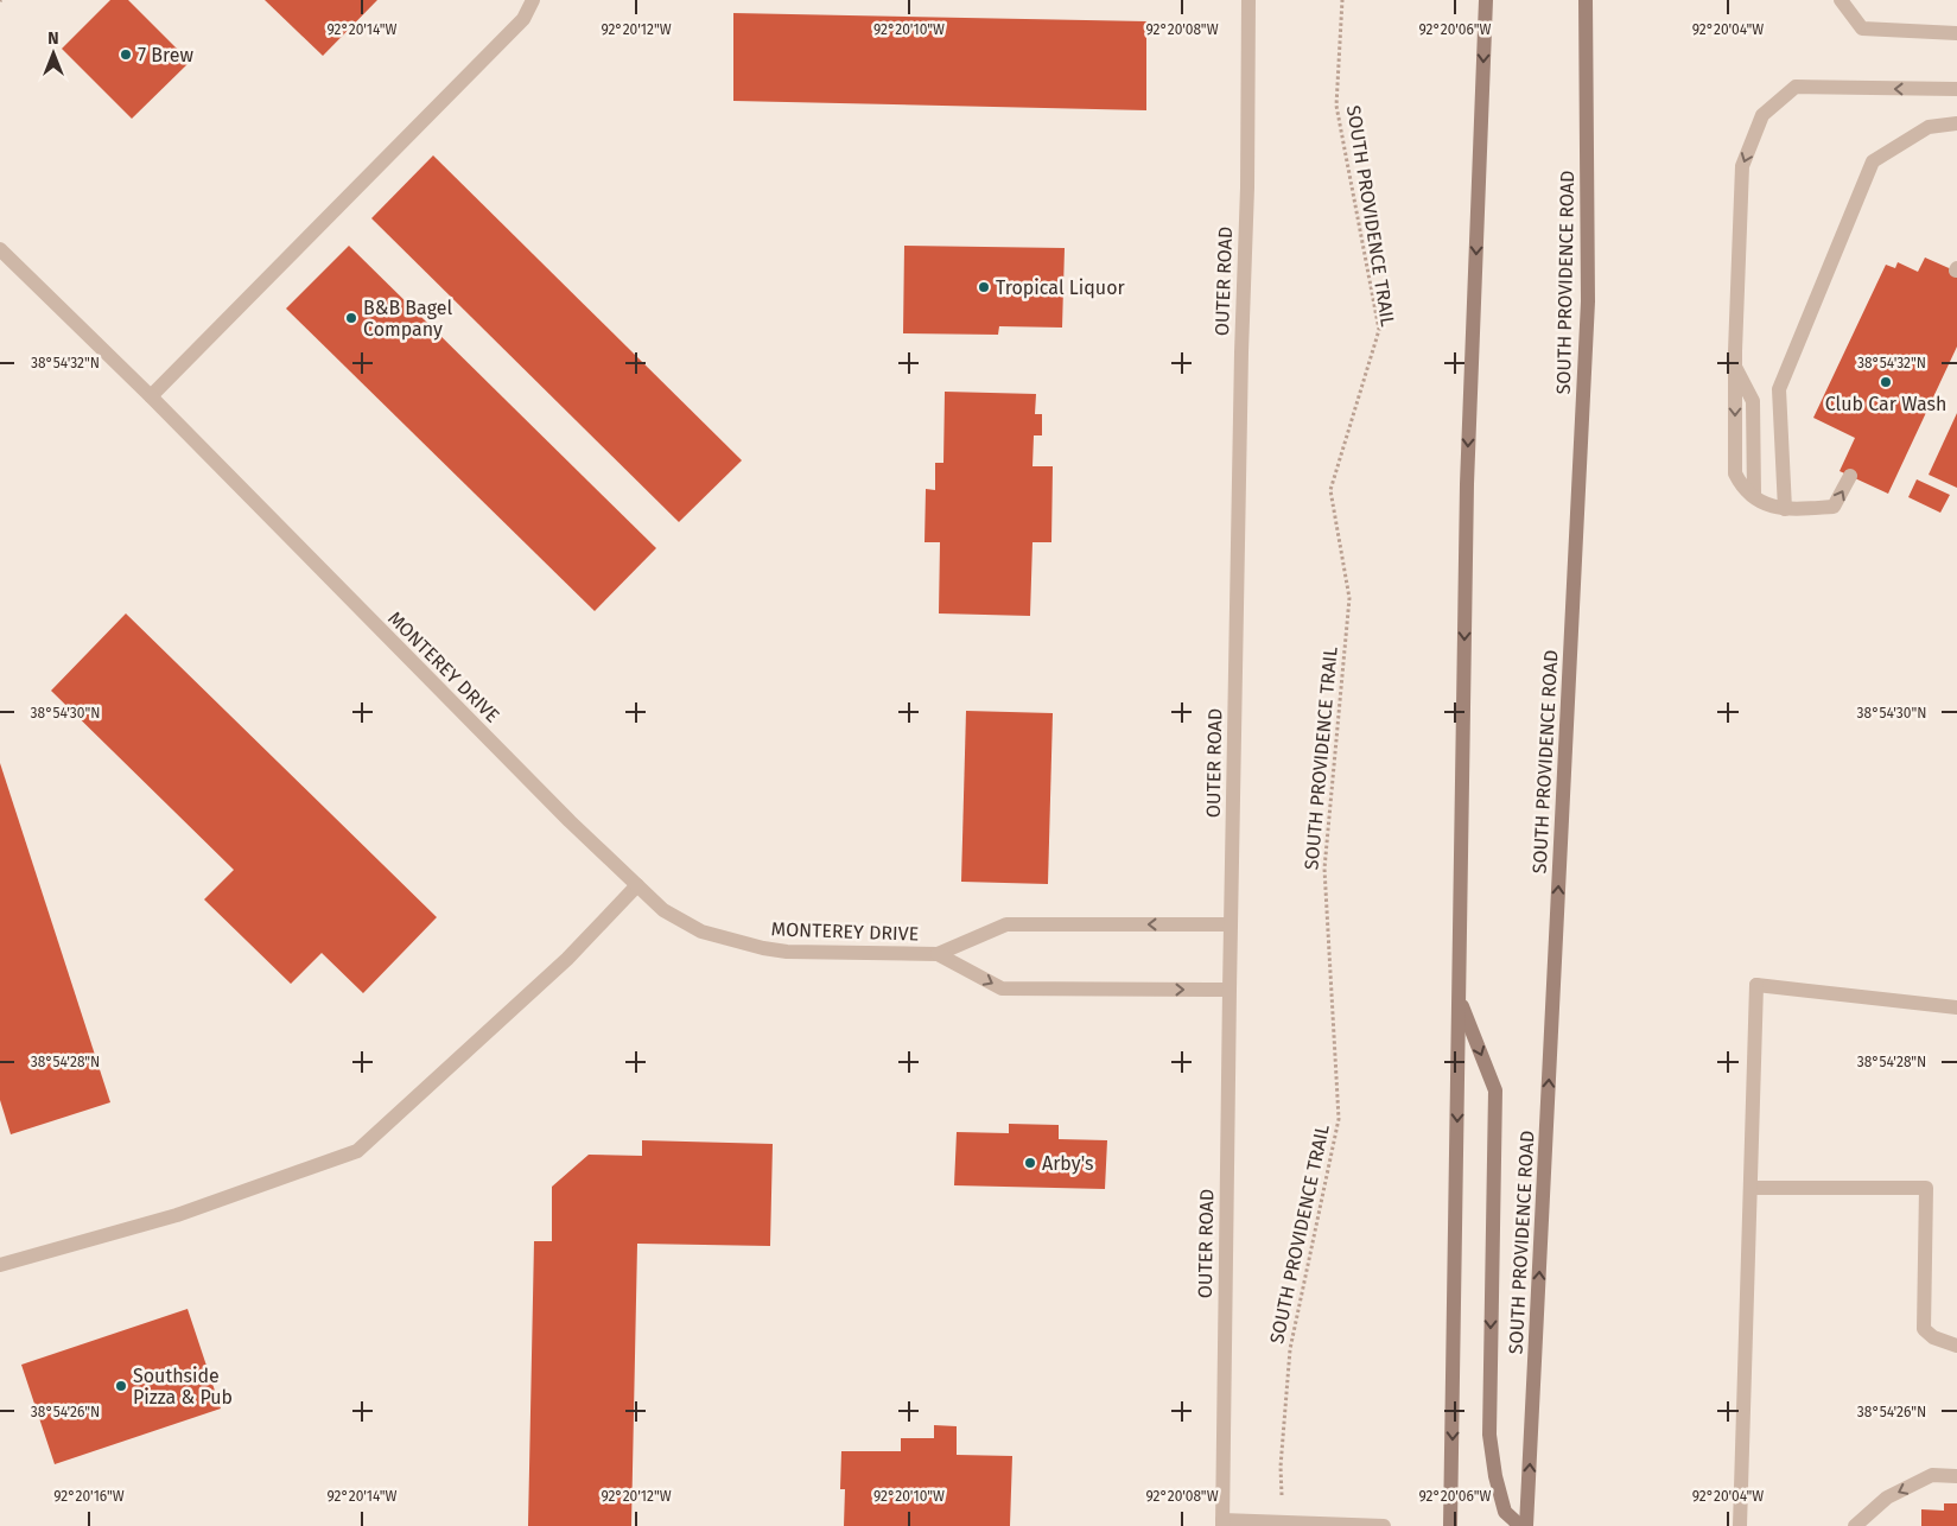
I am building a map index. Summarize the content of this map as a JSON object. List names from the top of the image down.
{
  "streets": {
    "main road": ["SOUTH PROVIDENCE ROAD"],
    "street": ["OUTER ROAD", "MONTEREY DRIVE"],
    "path": ["SOUTH PROVIDENCE TRAIL"]
  },
  "crossings": [
    ["OUTER ROAD", "MONTEREY DRIVE"]
  ],
  "places": [
    "7 Brew",
    "Tropical Liquor",
    "B&B Bagel Company",
    "Club Car Wash",
    "Arby's",
    "Southside Pizza & Pub"
  ],
  "north": "top",
  "coordinates": [
    "92°20'14\"W",
    "92°20'12\"W",
    "92°20'10\"W",
    "92°20'08\"W",
    "92°20'06\"W",
    "92°20'04\"W",
    "38°54'32\"N",
    "38°54'30\"N",
    "38°54'28\"N",
    "38°54'26\"N",
    "92°20'16\"W"
  ]
}
